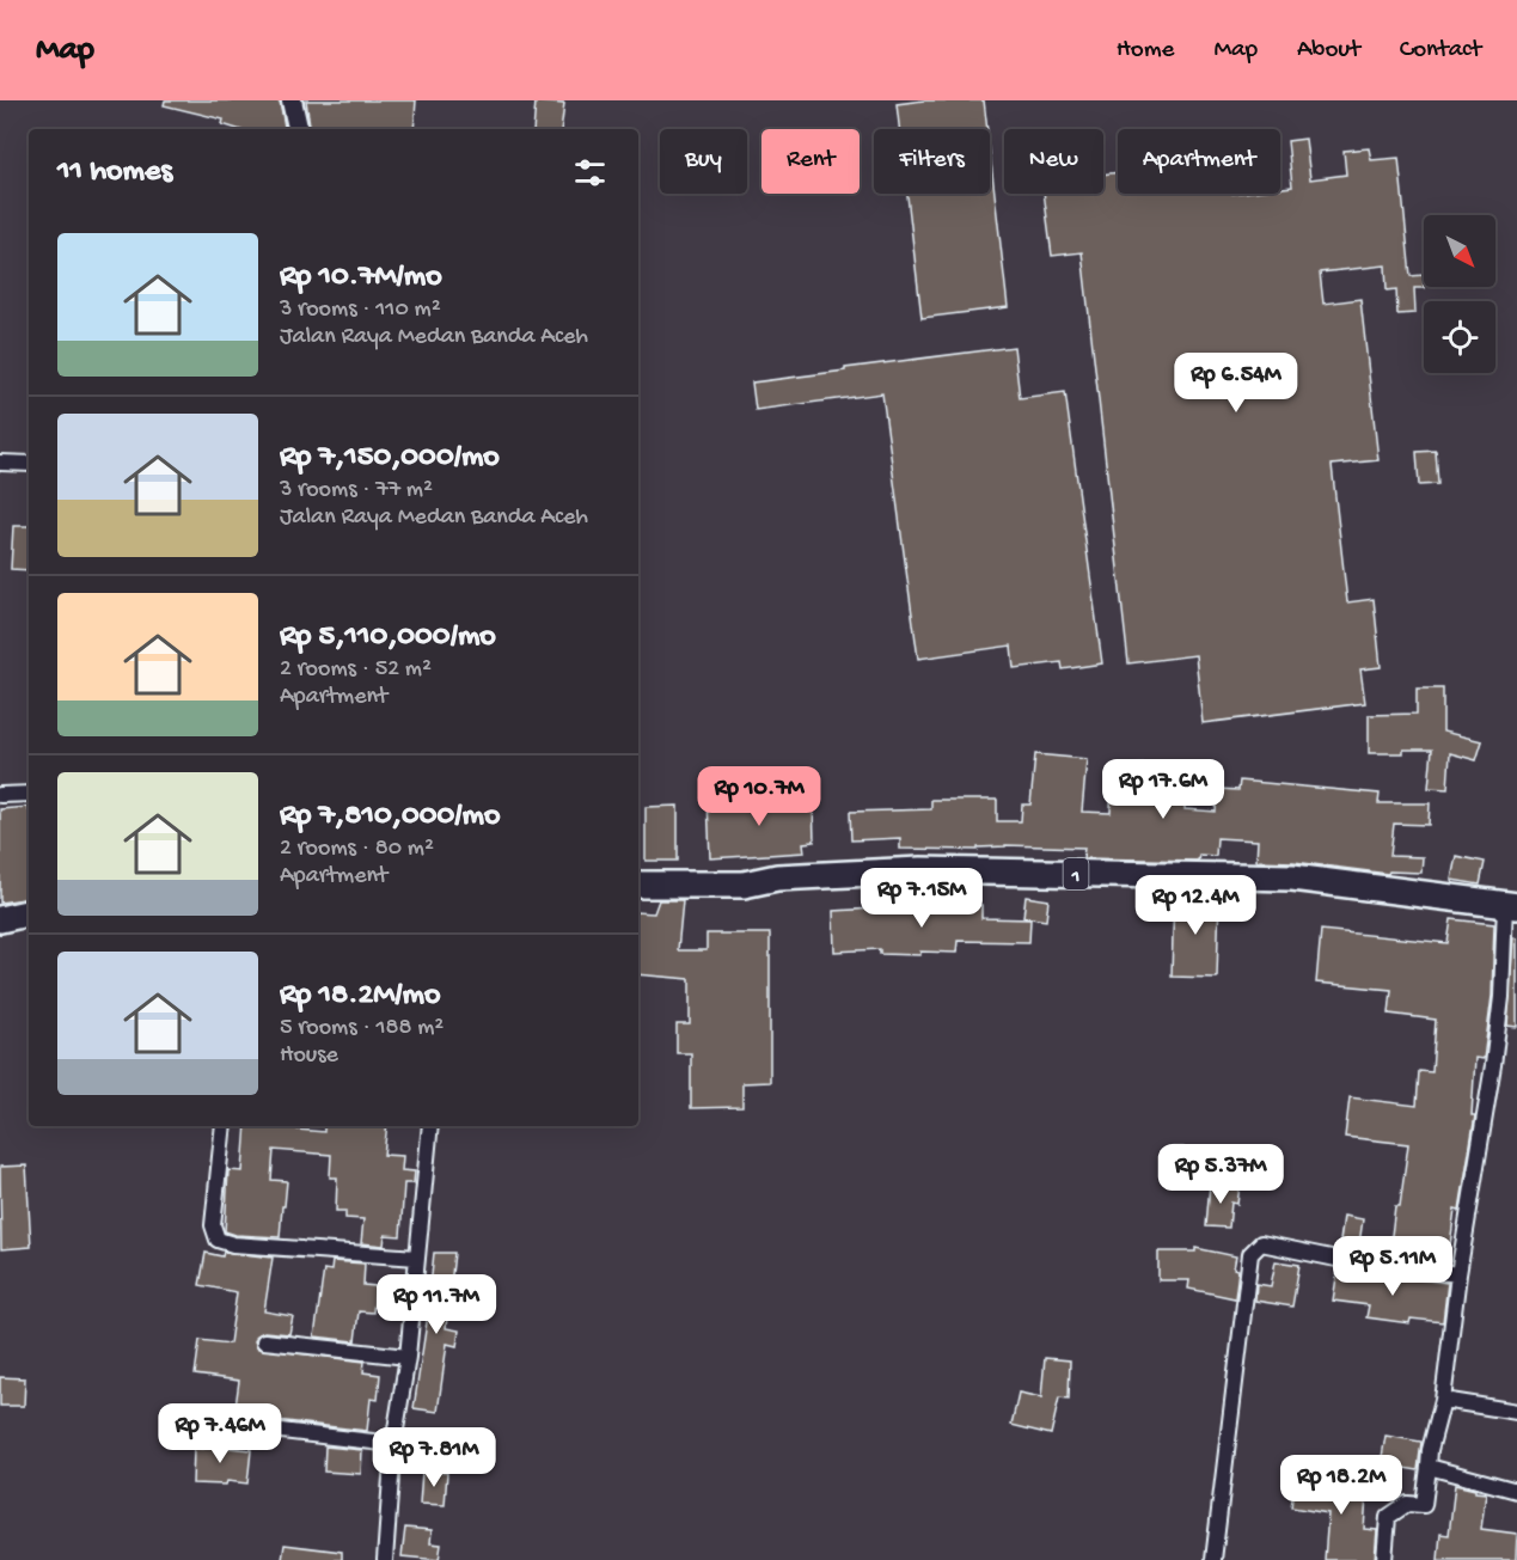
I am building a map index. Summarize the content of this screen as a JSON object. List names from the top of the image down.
{
  "streets": {
    "highway": ["1"]
  },
  "north": "bottom right",
  "page": {
    "header": "Map",
    "nav": [
      "Home",
      "Map",
      "About",
      "Contact"
    ],
    "chip": [
      "Buy",
      "Rent",
      "Filters",
      "New",
      "Apartment"
    ],
    "heading": "11 homes",
    "list": [
      {
        "name": "Rp 10.7M/mo",
        "note": "3 rooms · 110 m² · Jalan Raya Medan Banda Aceh"
      },
      {
        "name": "Rp 7,150,000/mo",
        "note": "3 rooms · 77 m² · Jalan Raya Medan Banda Aceh"
      },
      {
        "name": "Rp 5,110,000/mo",
        "note": "2 rooms · 52 m² · Apartment"
      },
      {
        "name": "Rp 7,810,000/mo",
        "note": "2 rooms · 80 m² · Apartment"
      },
      {
        "name": "Rp 18.2M/mo",
        "note": "5 rooms · 188 m² · House"
      }
    ],
    "price": [
      "Rp 6.54M",
      "Rp 17.6M",
      "Rp 10.7M",
      "Rp 7.15M",
      "Rp 12.4M",
      "Rp 5.37M",
      "Rp 5.11M",
      "Rp 11.7M",
      "Rp 7.46M",
      "Rp 7.81M",
      "Rp 18.2M"
    ]
  }
}
